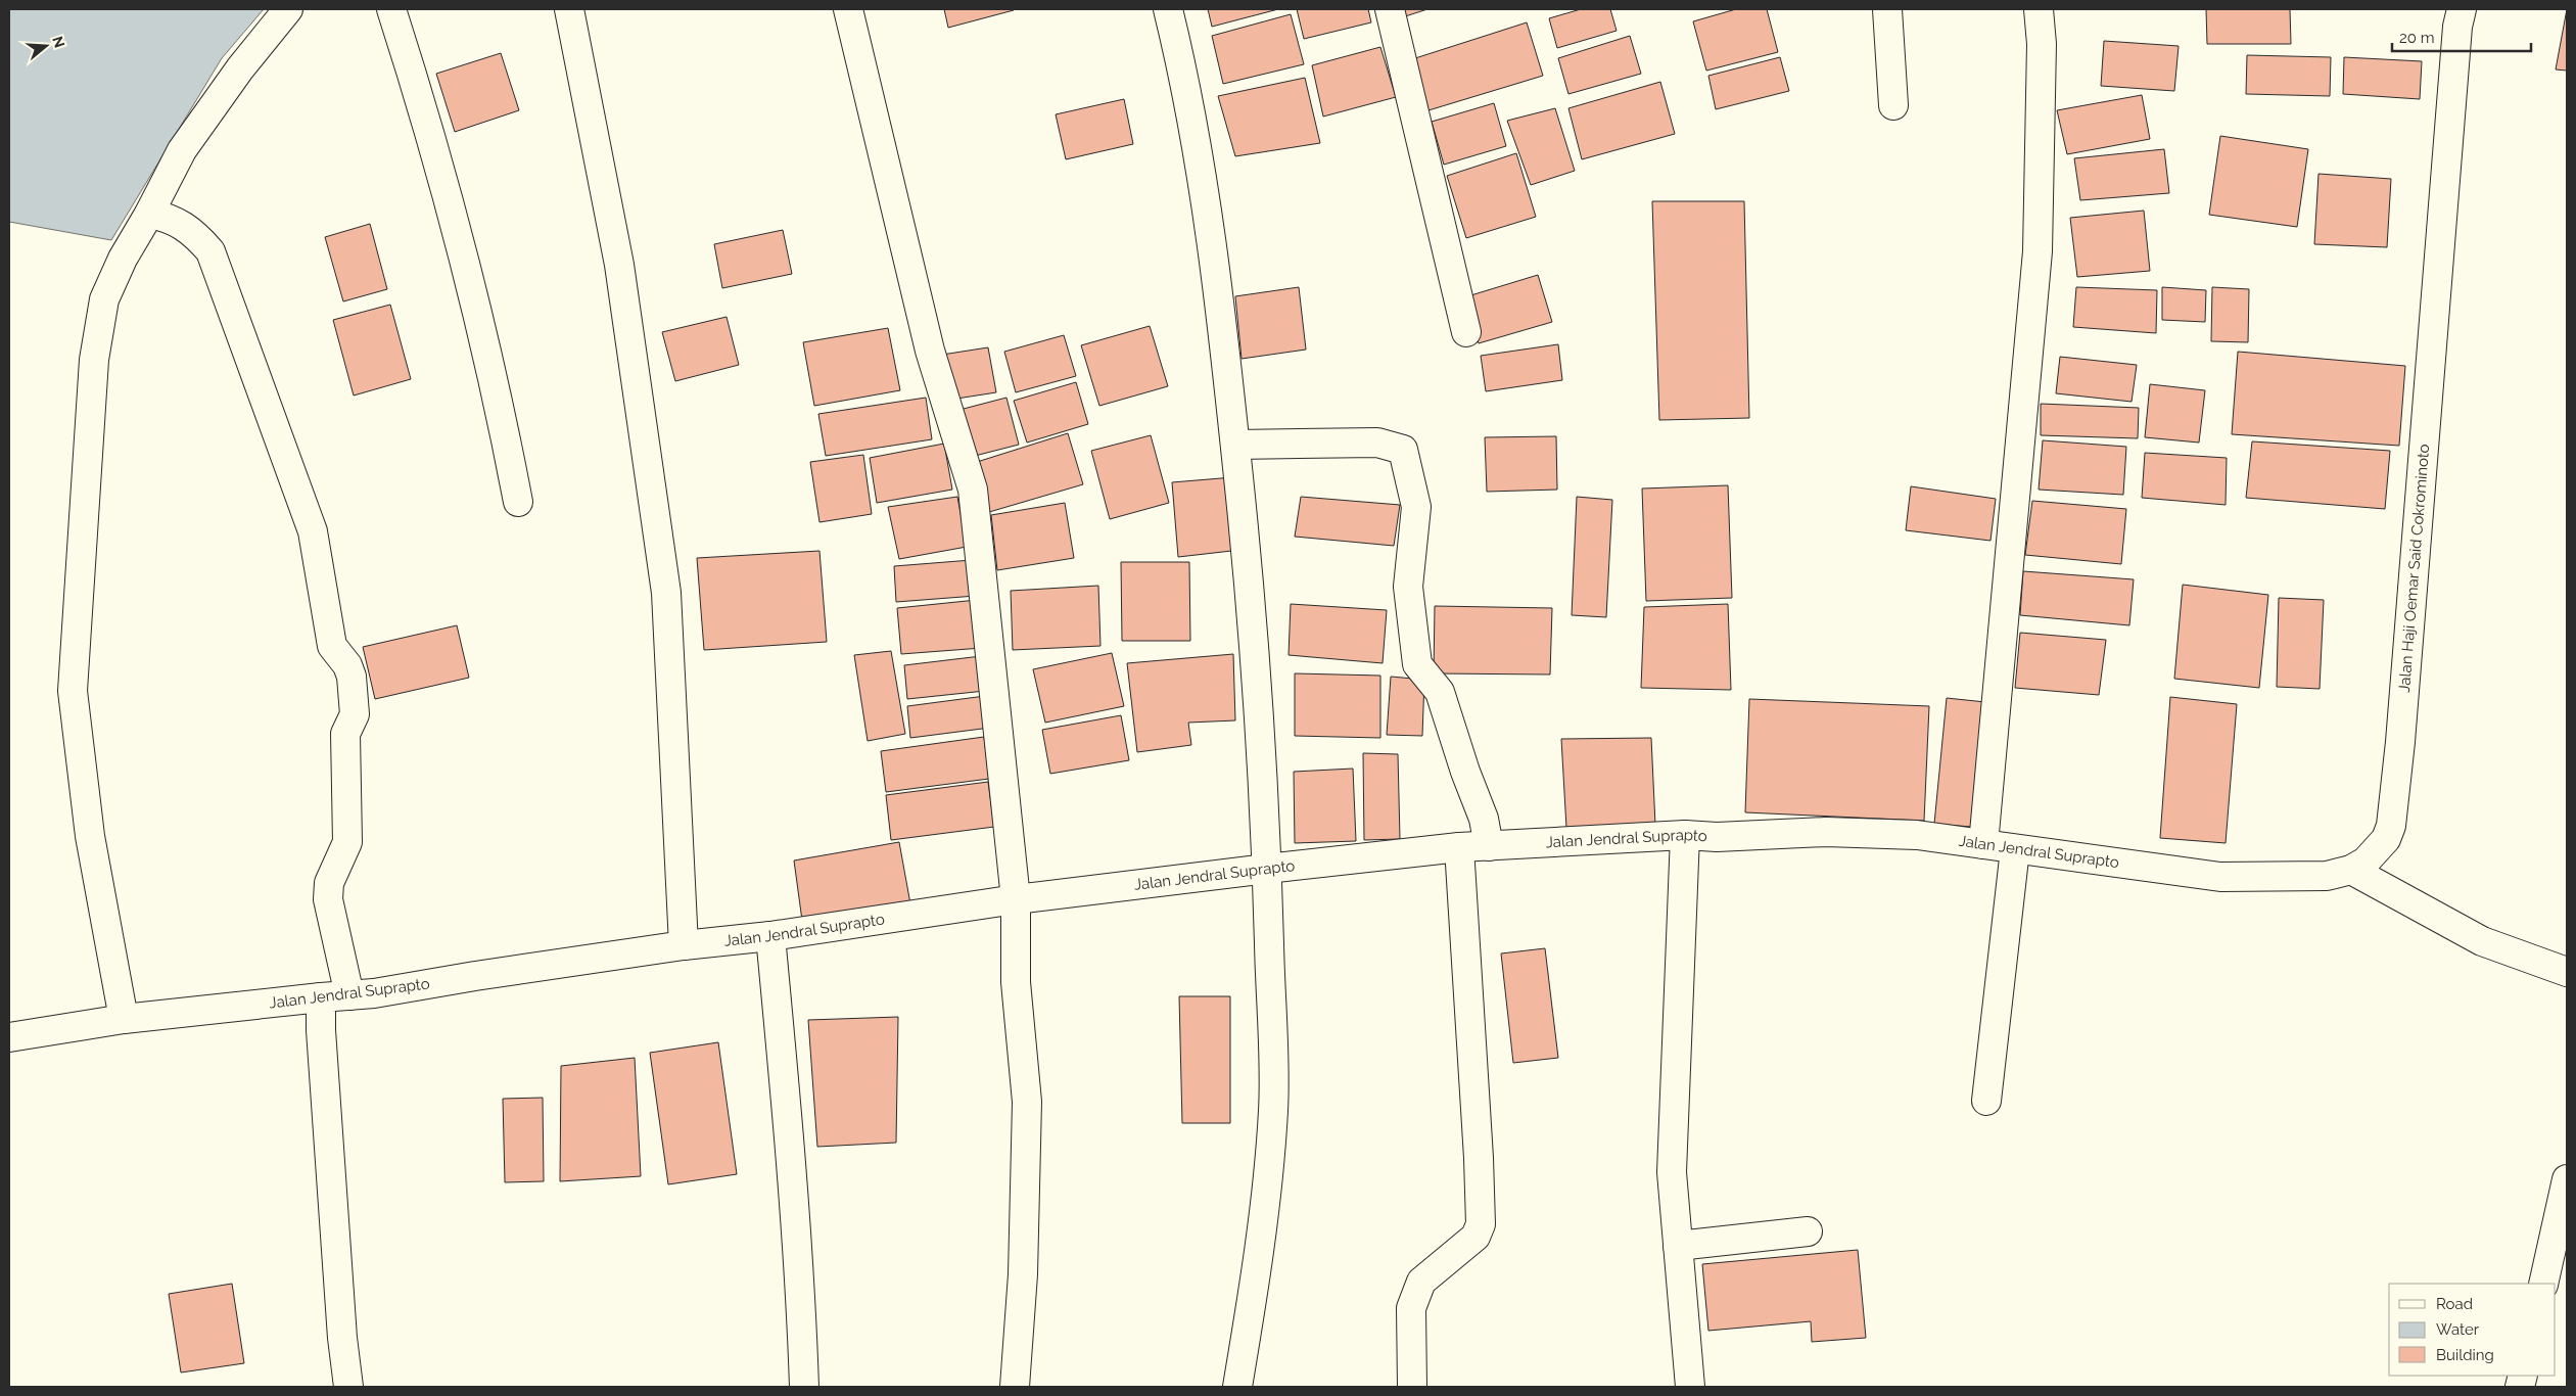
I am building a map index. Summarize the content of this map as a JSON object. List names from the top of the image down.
{
  "streets": {
    "street": ["Jalan Haji Oemar Said Cokrominoto", "Jalan Jendral Suprapto"]
  },
  "crossings": [
    ["Jalan Haji Oemar Said Cokrominoto", "Jalan Jendral Suprapto"]
  ],
  "legend": ["Road", "Water", "Building"],
  "scale_bar": "20 m",
  "north": "right"
}
